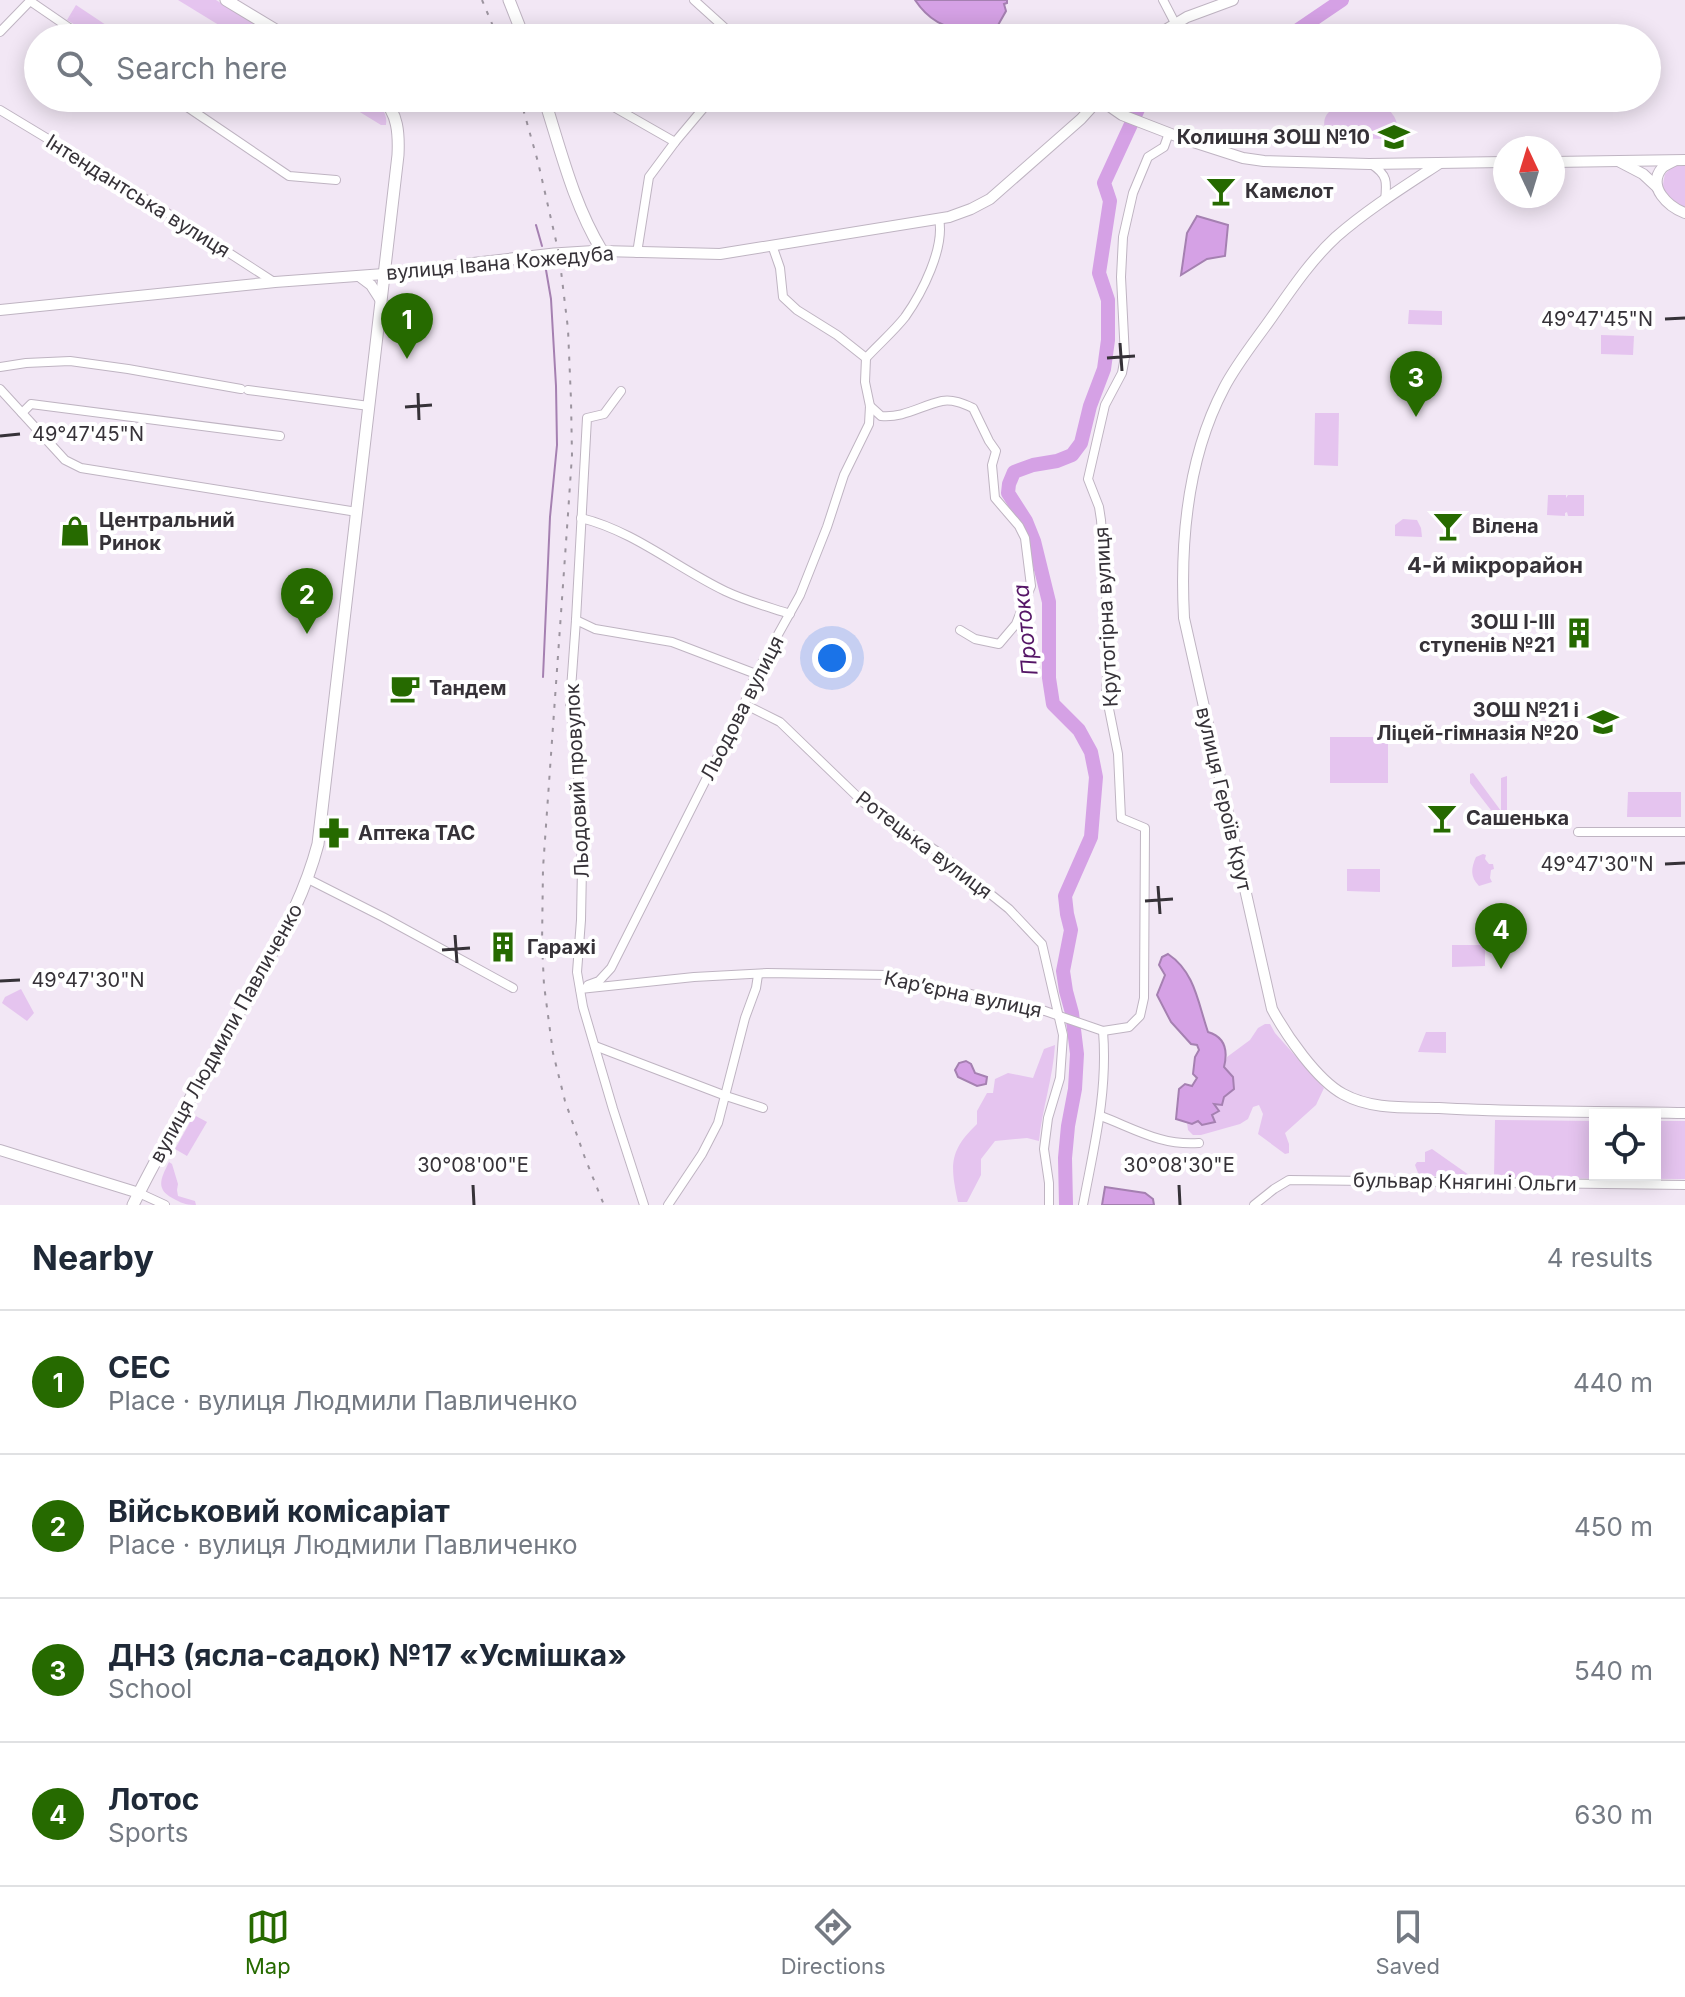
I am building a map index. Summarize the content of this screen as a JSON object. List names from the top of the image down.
{
  "streets": {
    "main road": ["вулиця Івана Кожедуба", "вулиця Людмили Павличенко"],
    "street": [
      "Інтендантська вулиця",
      "Крутогірна вулиця",
      "Льодова вулиця",
      "Льодовий провулок",
      "вулиця Героїв Крут",
      "Ротецька вулиця",
      "Карʼєрна вулиця",
      "бульвар Княгині Ольги"
    ]
  },
  "crossings": [
    ["Інтендантська вулиця", "вулиця Івана Кожедуба"],
    ["вулиця Івана Кожедуба", "вулиця Людмили Павличенко"],
    ["Льодова вулиця", "Льодовий провулок"],
    ["Льодова вулиця", "Ротецька вулиця"],
    ["Льодова вулиця", "Карʼєрна вулиця"],
    ["Льодовий провулок", "Карʼєрна вулиця"],
    ["Ротецька вулиця", "Карʼєрна вулиця"]
  ],
  "districts": ["4-й мікрорайон"],
  "water": ["Протока"],
  "places": {
    "school or university": ["Колишня ЗОШ №10", "ЗОШ №21 і Ліцей-гімназія №20"],
    "bar": ["Камєлот", "Вілена", "Сашенька"],
    "shop": ["Центральний Ринок"],
    "building": ["ЗОШ І-ІІІ ступенів №21", "Гаражі"],
    "cafe": ["Тандем"],
    "pharmacy": ["Аптека ТАС"]
  },
  "north": "top",
  "page": {
    "search": "Search here",
    "pins": [
      "1",
      "3",
      "2",
      "4"
    ],
    "heading": ["Nearby", "4 results"],
    "list": [
      {
        "mark": "1",
        "name": "СЕС",
        "note": "Place · вулиця Людмили Павличенко",
        "value": "440 m"
      },
      {
        "mark": "2",
        "name": "Військовий комісаріат",
        "note": "Place · вулиця Людмили Павличенко",
        "value": "450 m"
      },
      {
        "mark": "3",
        "name": "ДНЗ (ясла-садок) №17 «Усмішка»",
        "note": "School",
        "value": "540 m"
      },
      {
        "mark": "4",
        "name": "Лотос",
        "note": "Sports",
        "value": "630 m"
      }
    ],
    "nav": ["Map", "Directions", "Saved"]
  },
  "coordinates": [
    "49°47'45\"N",
    "49°47'30\"N",
    "30°08'00\"E",
    "30°08'30\"E"
  ]
}
